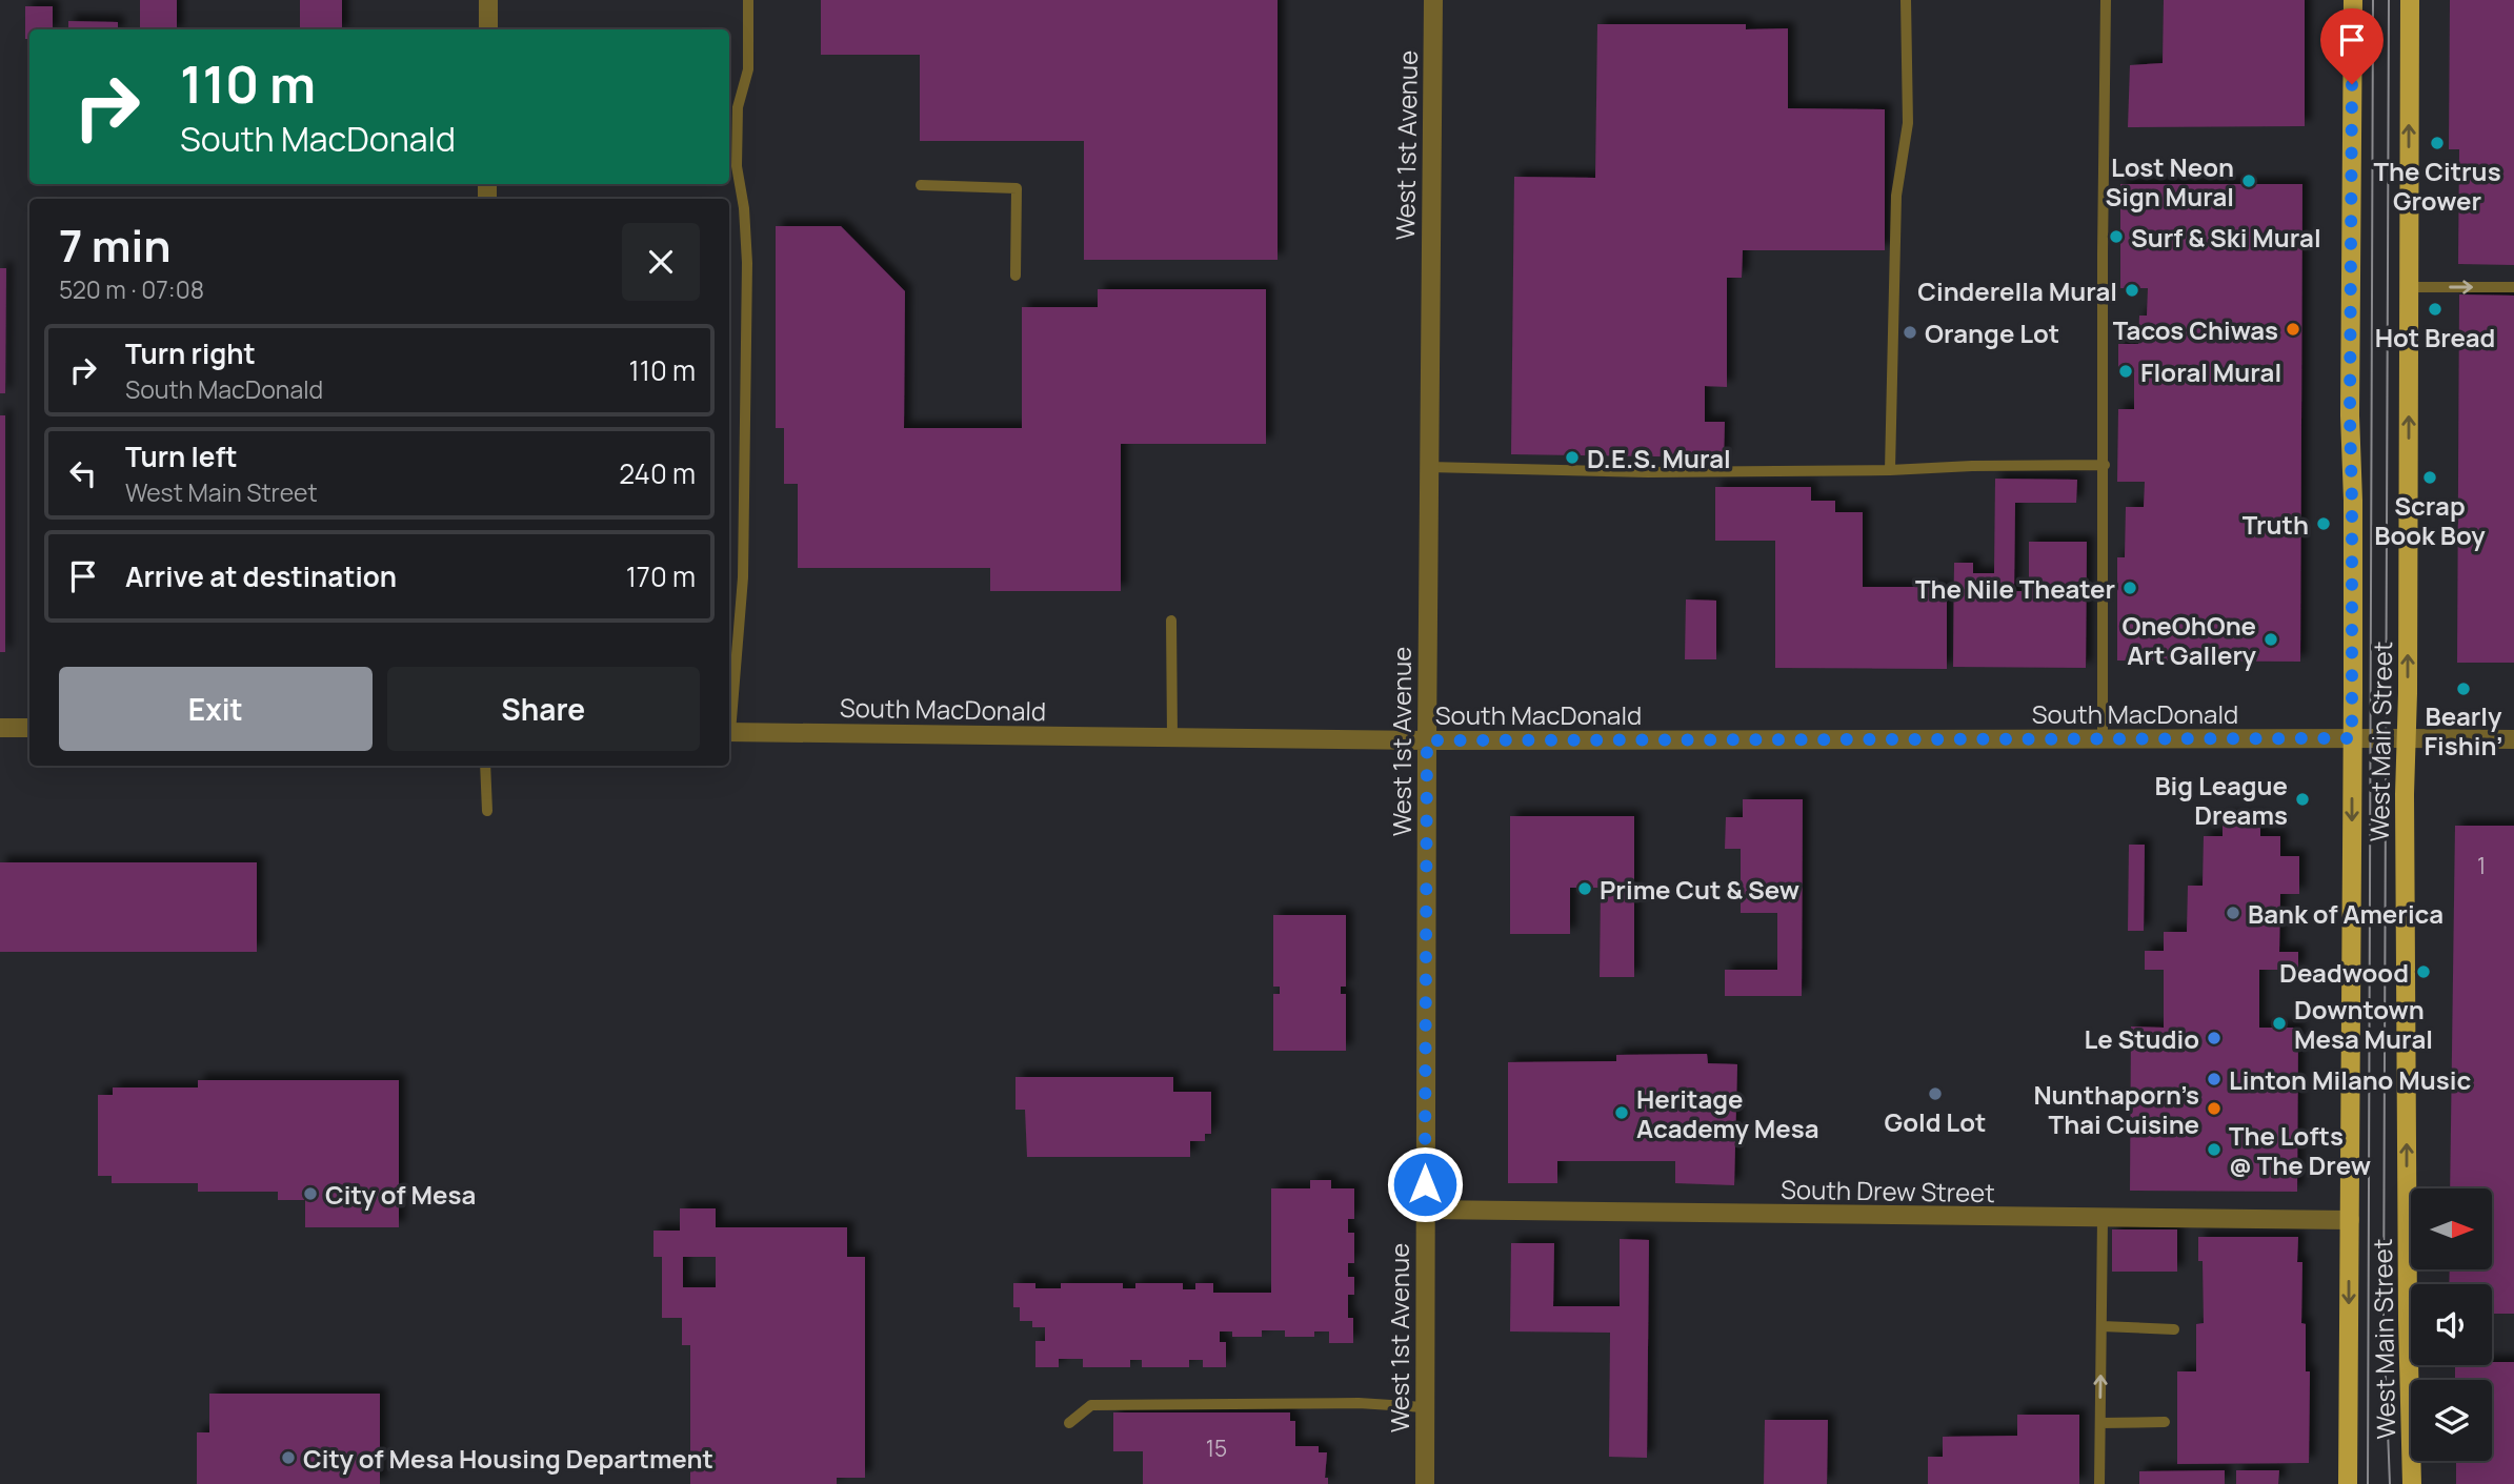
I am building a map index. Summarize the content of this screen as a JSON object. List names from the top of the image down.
{
  "streets": {
    "main road": ["West Main Street"],
    "street": ["West 1st Avenue", "South MacDonald", "South Drew Street"]
  },
  "crossings": [
    ["West 1st Avenue", "South MacDonald"],
    ["West 1st Avenue", "South Drew Street"],
    ["South MacDonald", "West Main Street"],
    ["West Main Street", "South Drew Street"]
  ],
  "places": [
    "The Citrus Grower",
    "Lost Neon Sign Mural",
    "Surf & Ski Mural",
    "Cinderella Mural",
    "Hot Bread",
    "Tacos Chiwas",
    "Orange Lot",
    "Floral Mural",
    "D.E.S. Mural",
    "Scrap Book Boy",
    "Truth",
    "The Nile Theater",
    "OneOhOne Art Gallery",
    "Bearly Fishin’",
    "Big League Dreams",
    "Prime Cut & Sew",
    "Bank of America",
    "Deadwood",
    "Downtown Mesa Mural",
    "Le Studio",
    "Linton Milano Music",
    "Gold Lot",
    "Nunthaporn’s Thai Cuisine",
    "Heritage Academy Mesa",
    "The Lofts @ The Drew",
    "City of Mesa",
    "City of Mesa Housing Department"
  ],
  "house_numbers": ["1", "15"],
  "north": "right",
  "page": {
    "turn": ["110 m", "South MacDonald"],
    "heading": ["7 min", "520 m · 07:08"],
    "list": [
      {
        "name": "Turn right",
        "note": "South MacDonald",
        "value": "110 m"
      },
      {
        "name": "Turn left",
        "note": "West Main Street",
        "value": "240 m"
      },
      {
        "name": "Arrive at destination",
        "value": "170 m"
      }
    ],
    "buttons": ["Exit", "Share"]
  }
}
